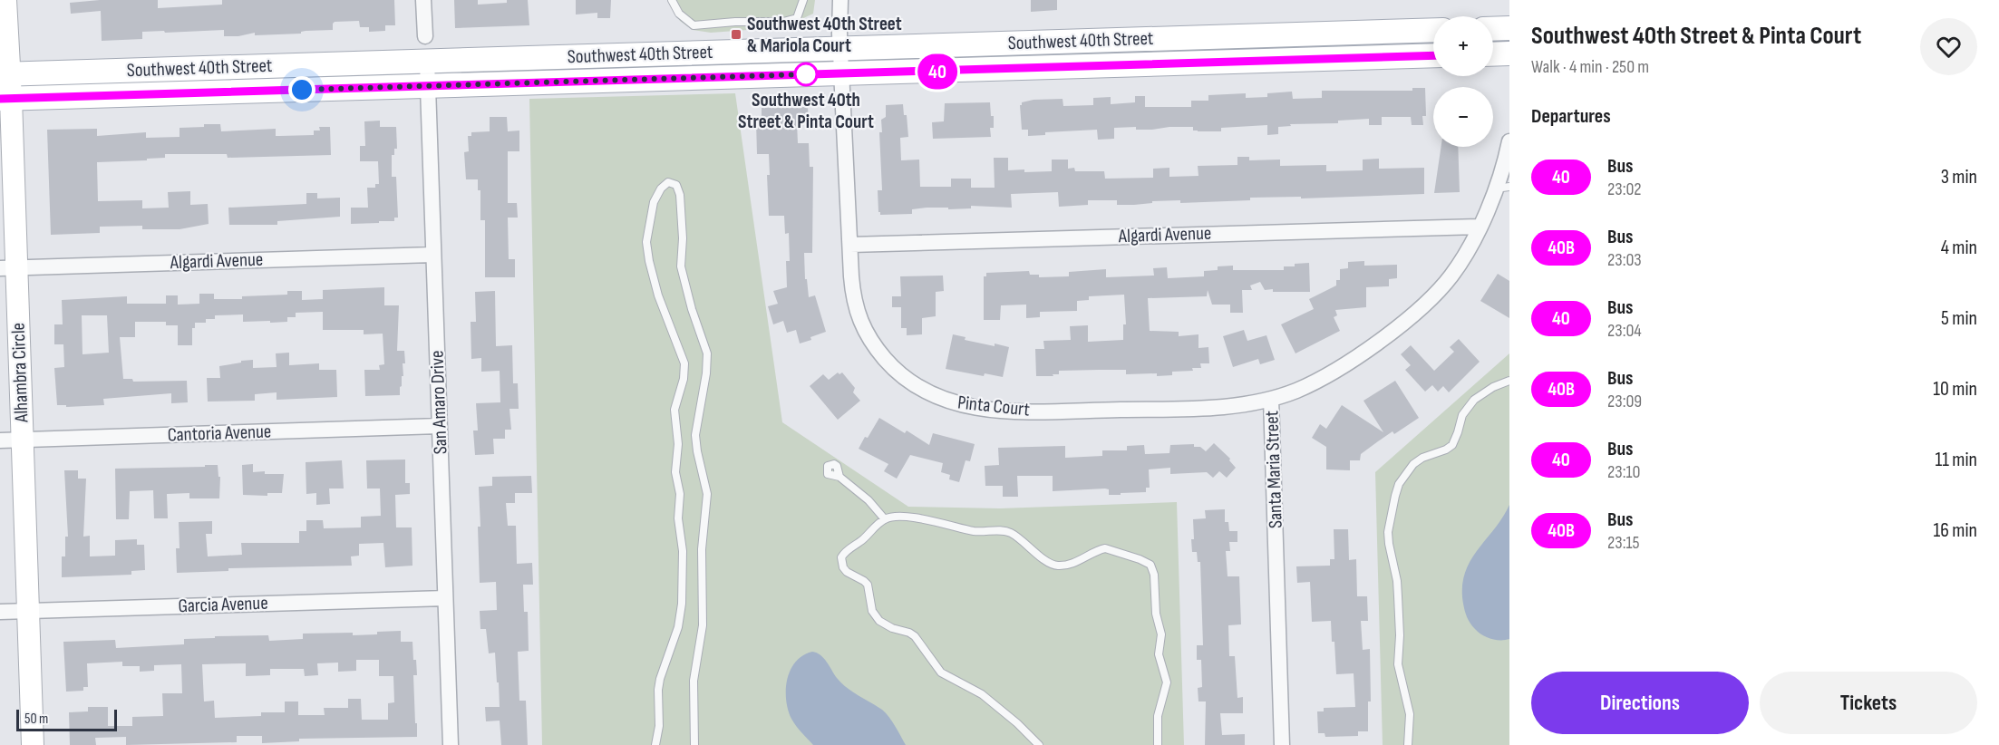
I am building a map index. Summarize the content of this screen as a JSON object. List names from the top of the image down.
{
  "streets": {
    "main road": ["Southwest 40th Street"],
    "street": [
      "Algardi Avenue",
      "Alhambra Circle",
      "San Amaro Drive",
      "Pinta Court",
      "Cantoria Avenue",
      "Santa Maria Street",
      "Garcia Avenue"
    ]
  },
  "crossings": [
    ["Southwest 40th Street", "Alhambra Circle"],
    ["Southwest 40th Street", "San Amaro Drive"],
    ["Southwest 40th Street", "Pinta Court"],
    ["Algardi Avenue", "Alhambra Circle"],
    ["Algardi Avenue", "San Amaro Drive"],
    ["Algardi Avenue", "Pinta Court"],
    ["Algardi Avenue", "Santa Maria Street"],
    ["Alhambra Circle", "Cantoria Avenue"],
    ["Alhambra Circle", "Garcia Avenue"],
    ["San Amaro Drive", "Cantoria Avenue"],
    ["San Amaro Drive", "Garcia Avenue"],
    ["Pinta Court", "Santa Maria Street"]
  ],
  "places": {
    "transit": ["Southwest 40th Street & Mariola Court"],
    "other": ["Southwest 40th Street & Pinta Court"]
  },
  "lines": ["bus line 40"],
  "scale_bar": "50 m",
  "page": {
    "on_map": "40",
    "heading": [
      ["Southwest 40th Street & Pinta Court", "Walk · 4 min · 250 m"],
      "Departures"
    ],
    "map_buttons": ["+", "−"],
    "list": [
      {
        "mark": "40",
        "name": "Bus",
        "note": "23:02",
        "value": "3 min"
      },
      {
        "mark": "40B",
        "name": "Bus",
        "note": "23:03",
        "value": "4 min"
      },
      {
        "mark": "40",
        "name": "Bus",
        "note": "23:04",
        "value": "5 min"
      },
      {
        "mark": "40B",
        "name": "Bus",
        "note": "23:09",
        "value": "10 min"
      },
      {
        "mark": "40",
        "name": "Bus",
        "note": "23:10",
        "value": "11 min"
      },
      {
        "mark": "40B",
        "name": "Bus",
        "note": "23:15",
        "value": "16 min"
      }
    ],
    "buttons": ["Directions", "Tickets"],
    "scale": "50 m"
  }
}
